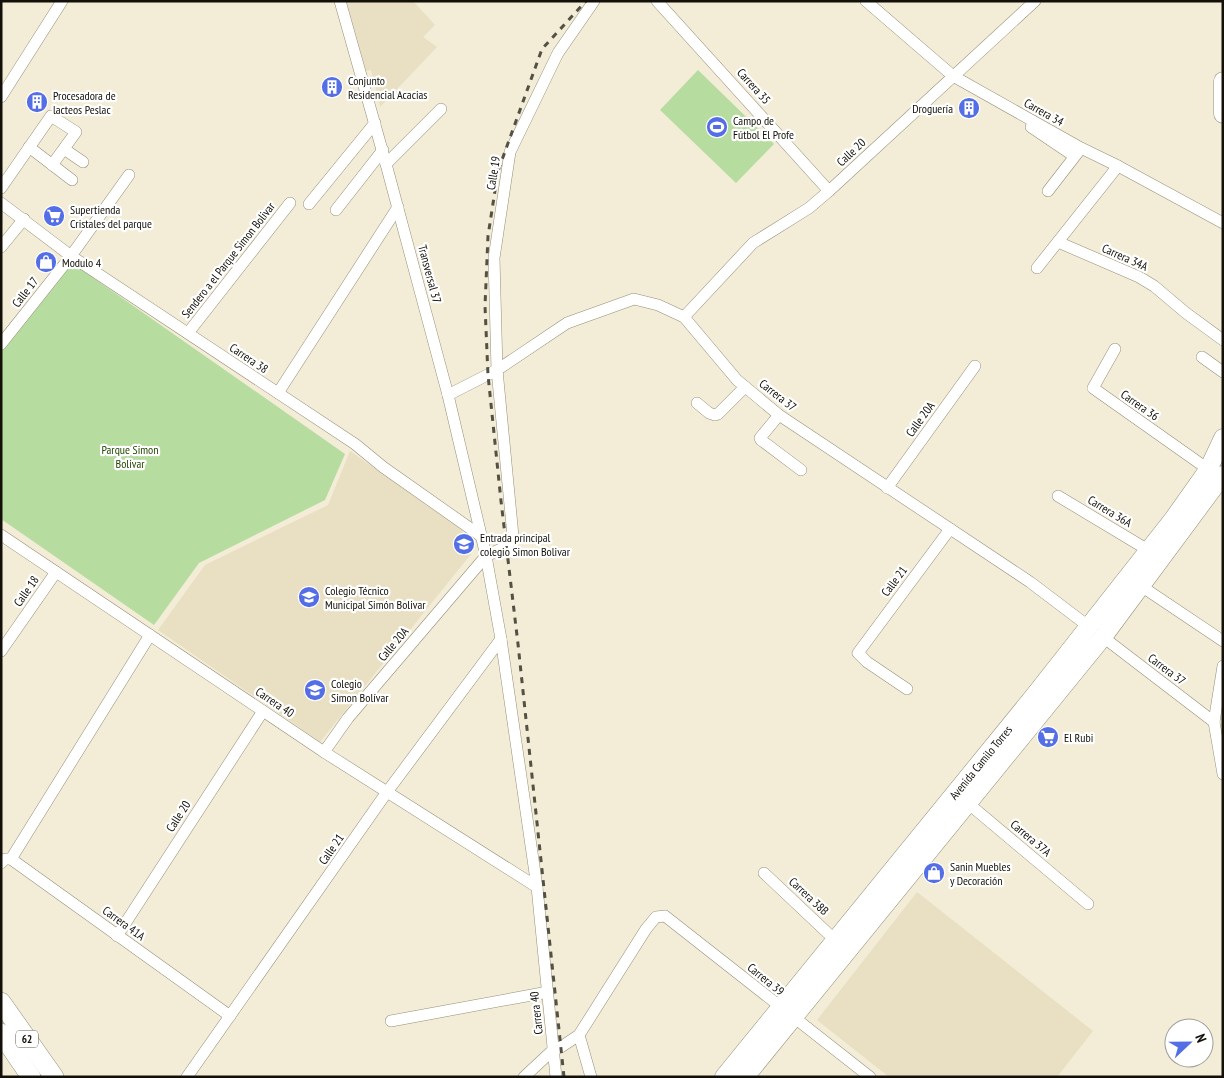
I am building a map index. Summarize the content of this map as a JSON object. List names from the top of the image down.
{
  "streets": {
    "highway": ["62"],
    "main road": ["Avenida Camilo Torres"],
    "street": [
      "Carrera 35",
      "Carrera 34",
      "Calle 20",
      "Calle 19",
      "Carrera 34A",
      "Sendero a el Parque Simon Bolivar",
      "Transversal 37",
      "Calle 17",
      "Carrera 38",
      "Carrera 37",
      "Carrera 36",
      "Calle 20A",
      "Carrera 36A",
      "Calle 21",
      "Calle 18",
      "Carrera 40",
      "Carrera 37A",
      "Carrera 38B",
      "Carrera 41A",
      "Carrera 39"
    ]
  },
  "crossings": [
    ["Carrera 35", "Calle 20"],
    ["Carrera 34", "Calle 20"],
    ["Calle 20", "Carrera 37"],
    ["Calle 20", "Carrera 40"],
    ["Calle 20", "Carrera 41A"],
    ["Calle 19", "Carrera 37"],
    ["Sendero a el Parque Simon Bolivar", "Carrera 38"],
    ["Transversal 37", "Carrera 38"],
    ["Transversal 37", "Carrera 37"],
    ["Transversal 37", "Calle 20A"],
    ["Transversal 37", "Carrera 40"],
    ["Calle 17", "Carrera 38"],
    ["Carrera 37", "Calle 20A"],
    ["Carrera 37", "Calle 21"],
    ["Carrera 37", "Avenida Camilo Torres"],
    ["Carrera 36", "Avenida Camilo Torres"],
    ["Calle 20A", "Carrera 40"],
    ["Carrera 36A", "Avenida Camilo Torres"],
    ["Calle 21", "Carrera 40"],
    ["Calle 21", "Carrera 41A"],
    ["Calle 18", "Carrera 40"],
    ["Avenida Camilo Torres", "Carrera 37A"],
    ["Avenida Camilo Torres", "Carrera 38B"],
    ["Avenida Camilo Torres", "Carrera 39"]
  ],
  "parks": ["Parque Simon Bolivar"],
  "places": {
    "building": ["Conjunto Residencial Acacias", "Procesadora de lacteos Peslac", "Droguería"],
    "sports": ["Campo de Fútbol El Profe"],
    "supermarket": ["Supertienda Cristales del parque", "El Rubi"],
    "shop": ["Modulo 4", "Sanin Muebles y Decoración"],
    "school or university": ["Entrada principal colegio Simon Bolivar", "Colegio Técnico Municipal Simón Bolivar", "Colegio Simon Bolívar"]
  },
  "north": "right"
}
